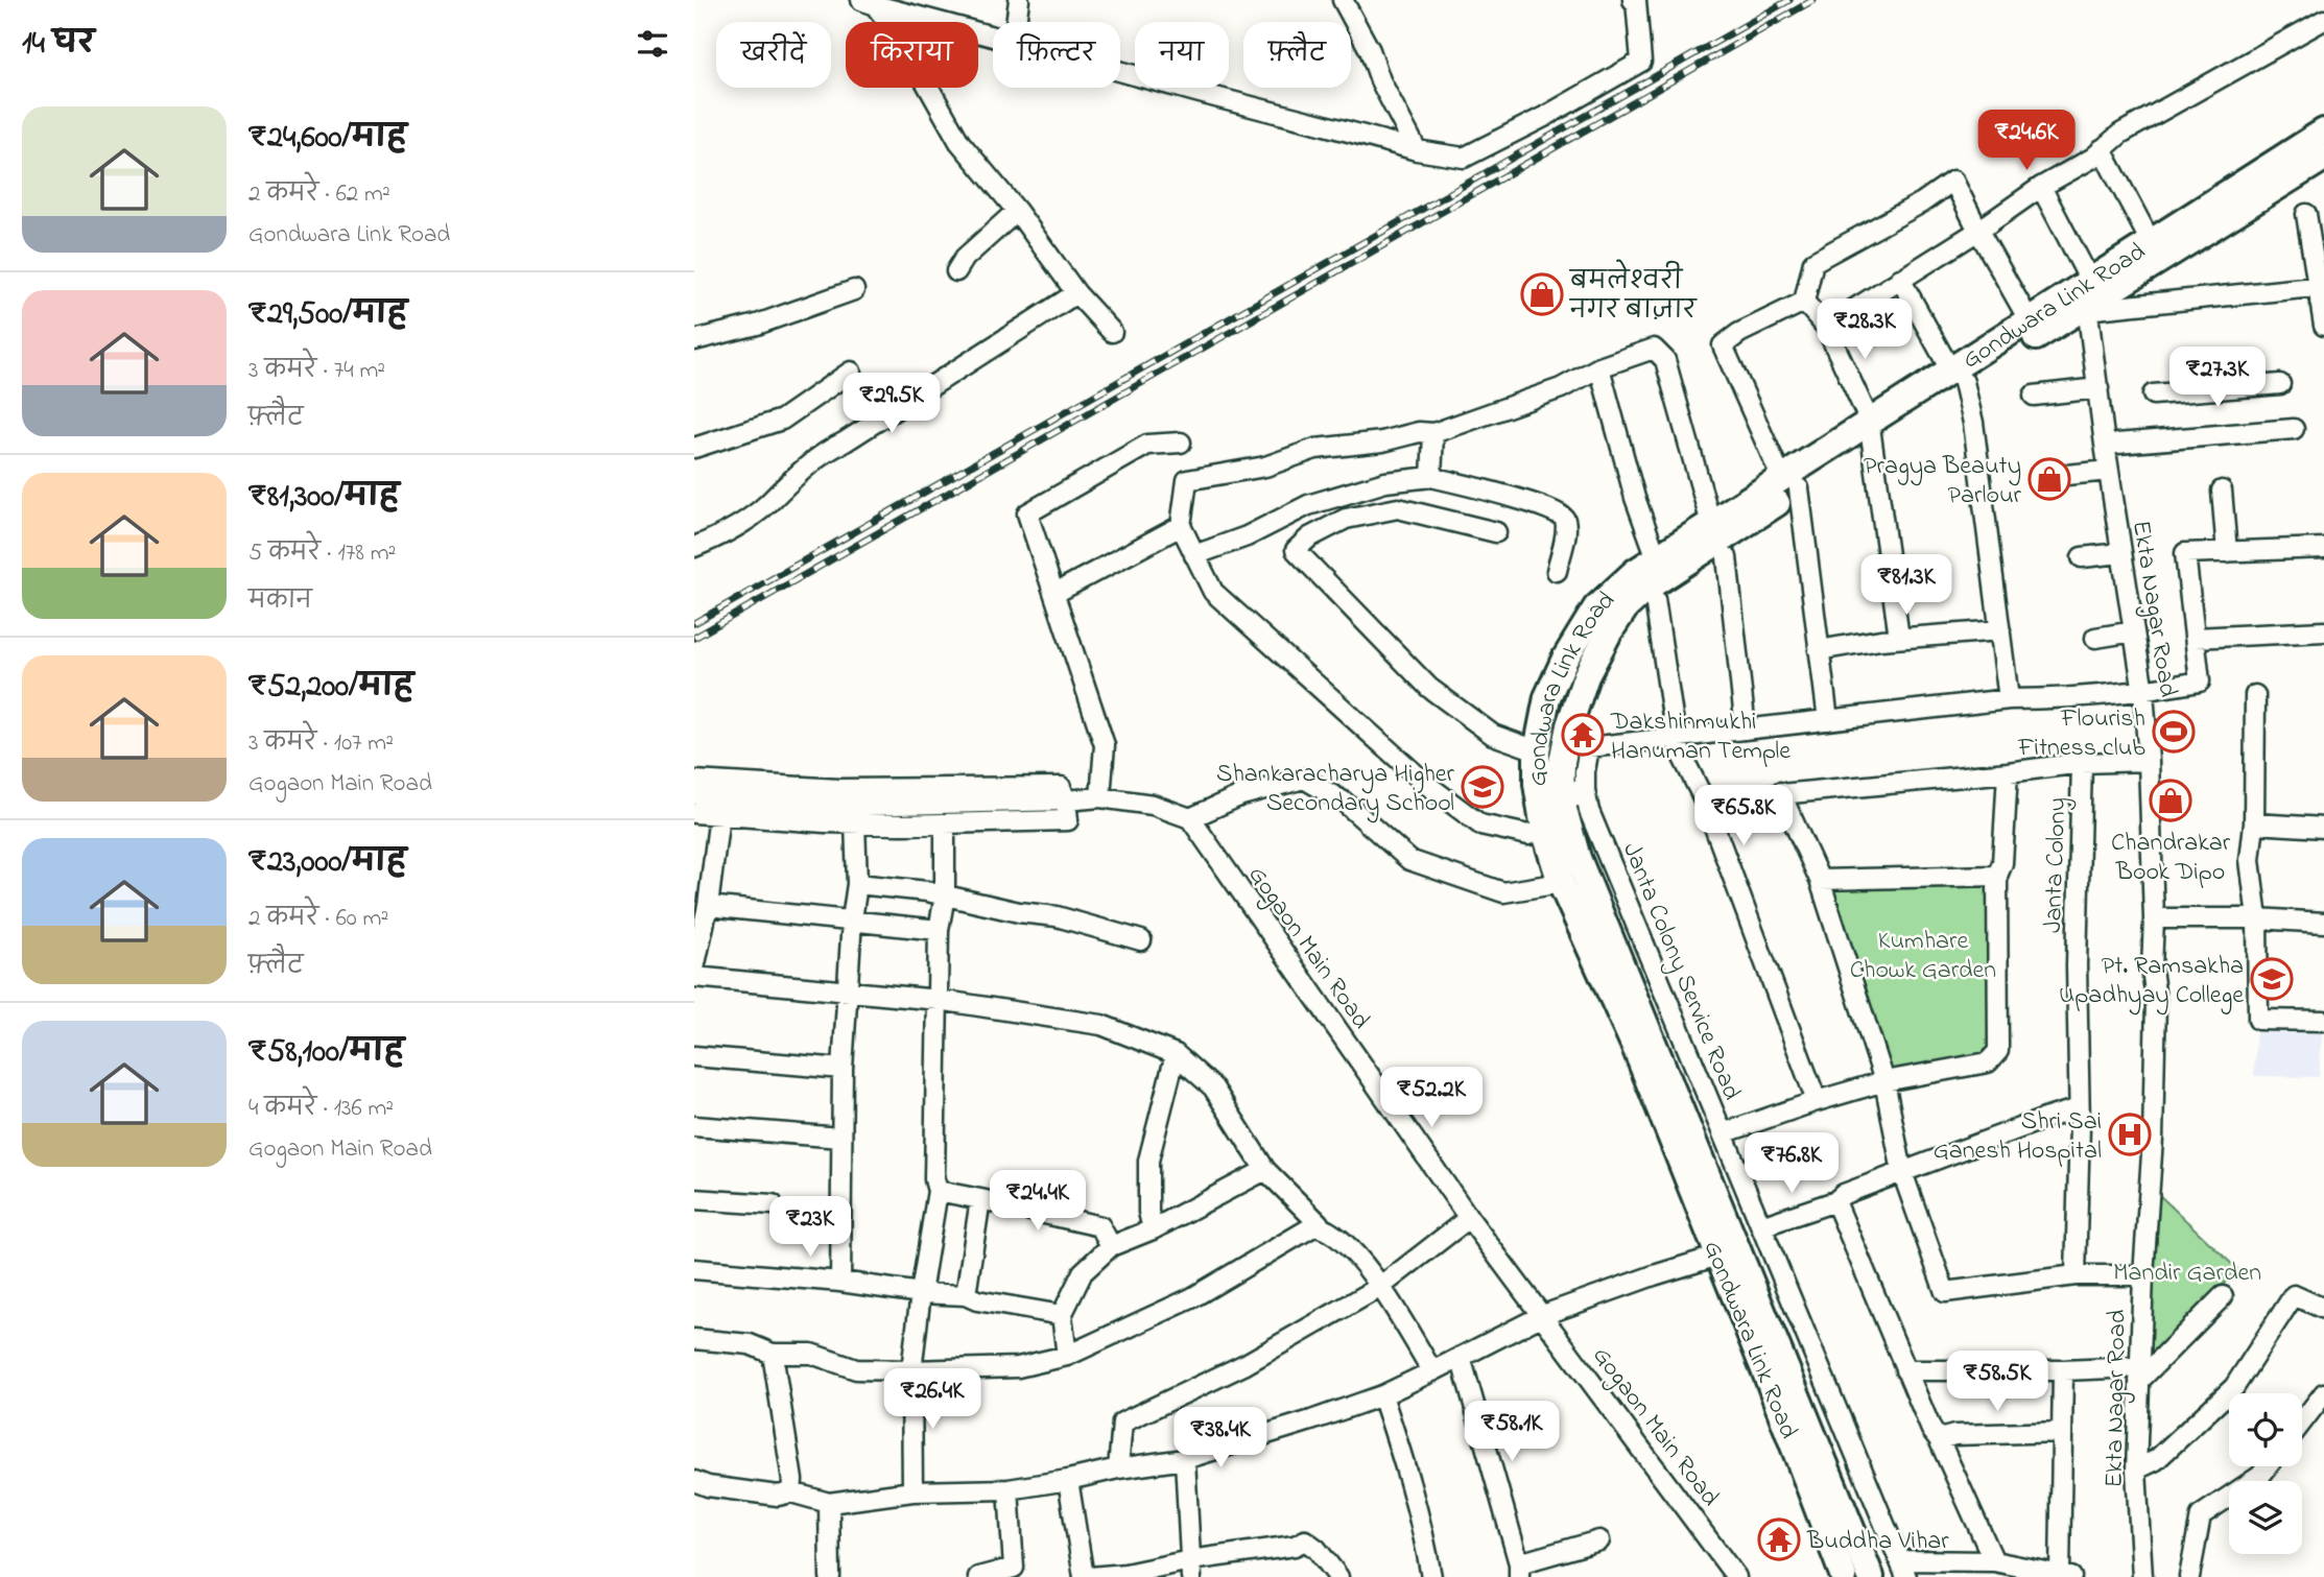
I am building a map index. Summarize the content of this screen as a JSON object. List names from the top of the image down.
{
  "streets": {
    "street": [
      "Gondwara Link Road",
      "Ekta Nagar Road",
      "Janta Colony",
      "Gogaon Main Road",
      "Janta Colony Service Road"
    ]
  },
  "crossings": [
    ["Gondwara Link Road", "Ekta Nagar Road"],
    ["Gondwara Link Road", "Janta Colony Service Road"]
  ],
  "parks": ["Kumhare Chowk Garden", "Mandir Garden"],
  "places": {
    "shop": ["बमलेश्वरी नगर बाज़ार", "Pragya Beauty Parlour", "Chandrakar Book Dipo"],
    "sports": ["Flourish Fitness club"],
    "temple": ["Dakshinmukhi Hanuman Temple", "Buddha Vihar"],
    "school or university": ["Shankaracharya Higher Secondary School", "Pt. Ramsakha Upadhyay College"],
    "hospital": ["Shri Sai Ganesh Hospital"]
  },
  "page": {
    "heading": "14 घर",
    "chip": [
      "खरीदें",
      "किराया",
      "फ़िल्टर",
      "नया",
      "फ़्लैट"
    ],
    "list": [
      {
        "name": "₹24,600/माह",
        "note": "2 कमरे · 62 m² · Gondwara Link Road"
      },
      {
        "name": "₹29,500/माह",
        "note": "3 कमरे · 74 m² · फ़्लैट"
      },
      {
        "name": "₹81,300/माह",
        "note": "5 कमरे · 178 m² · मकान"
      },
      {
        "name": "₹52,200/माह",
        "note": "3 कमरे · 107 m² · Gogaon Main Road"
      },
      {
        "name": "₹23,000/माह",
        "note": "2 कमरे · 60 m² · फ़्लैट"
      },
      {
        "name": "₹58,100/माह",
        "note": "4 कमरे · 136 m² · Gogaon Main Road"
      }
    ],
    "price": [
      "₹24.6K",
      "₹28.3K",
      "₹27.3K",
      "₹29.5K",
      "₹81.3K",
      "₹65.8K",
      "₹52.2K",
      "₹76.8K",
      "₹24.4K",
      "₹23K",
      "₹58.5K",
      "₹26.4K",
      "₹58.1K",
      "₹38.4K"
    ]
  }
}
